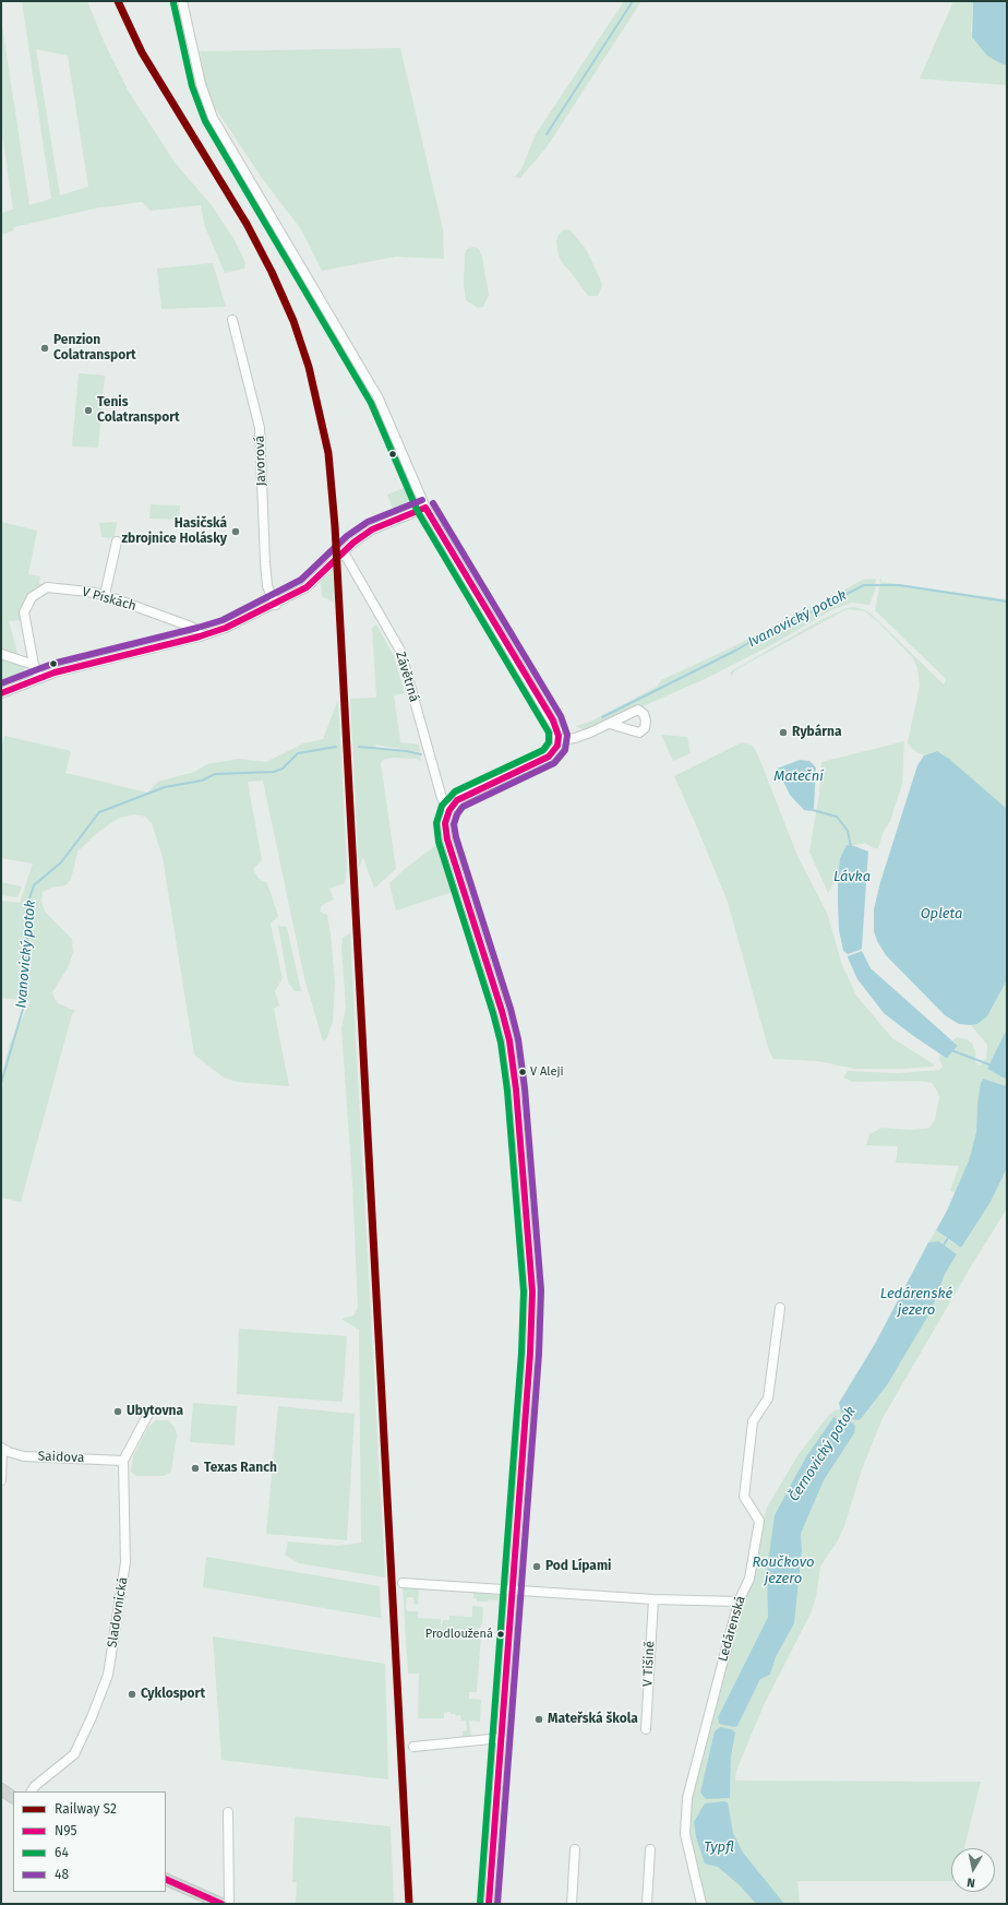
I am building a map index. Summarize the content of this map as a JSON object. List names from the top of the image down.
{
  "streets": {
    "street": [
      "Javorová",
      "V Pískách",
      "Závětrná",
      "Saidova",
      "Sladovnická",
      "Ledárenská",
      "V Tišině"
    ]
  },
  "crossings": [
    ["Saidova", "Sladovnická"]
  ],
  "water": [
    "Ivanovický potok",
    "Mateční",
    "Lávka",
    "Opleta",
    "Ledárenské jezero",
    "Černovický potok",
    "Roučkovo jezero",
    "Typfl"
  ],
  "places": [
    "Penzion Colatransport",
    "Tenis Colatransport",
    "Hasičská zbrojnice Holásky",
    "Rybárna",
    "V Aleji",
    "Ubytovna",
    "Texas Ranch",
    "Pod Lípami",
    "Prodloužená",
    "Cyklosport",
    "Mateřská škola"
  ],
  "lines": [
    "rail line S2",
    "transit line 64",
    "transit line 48",
    "transit line N95"
  ],
  "legend": [
    "Railway S2",
    "N95",
    "64",
    "48"
  ],
  "north": "bottom"
}
